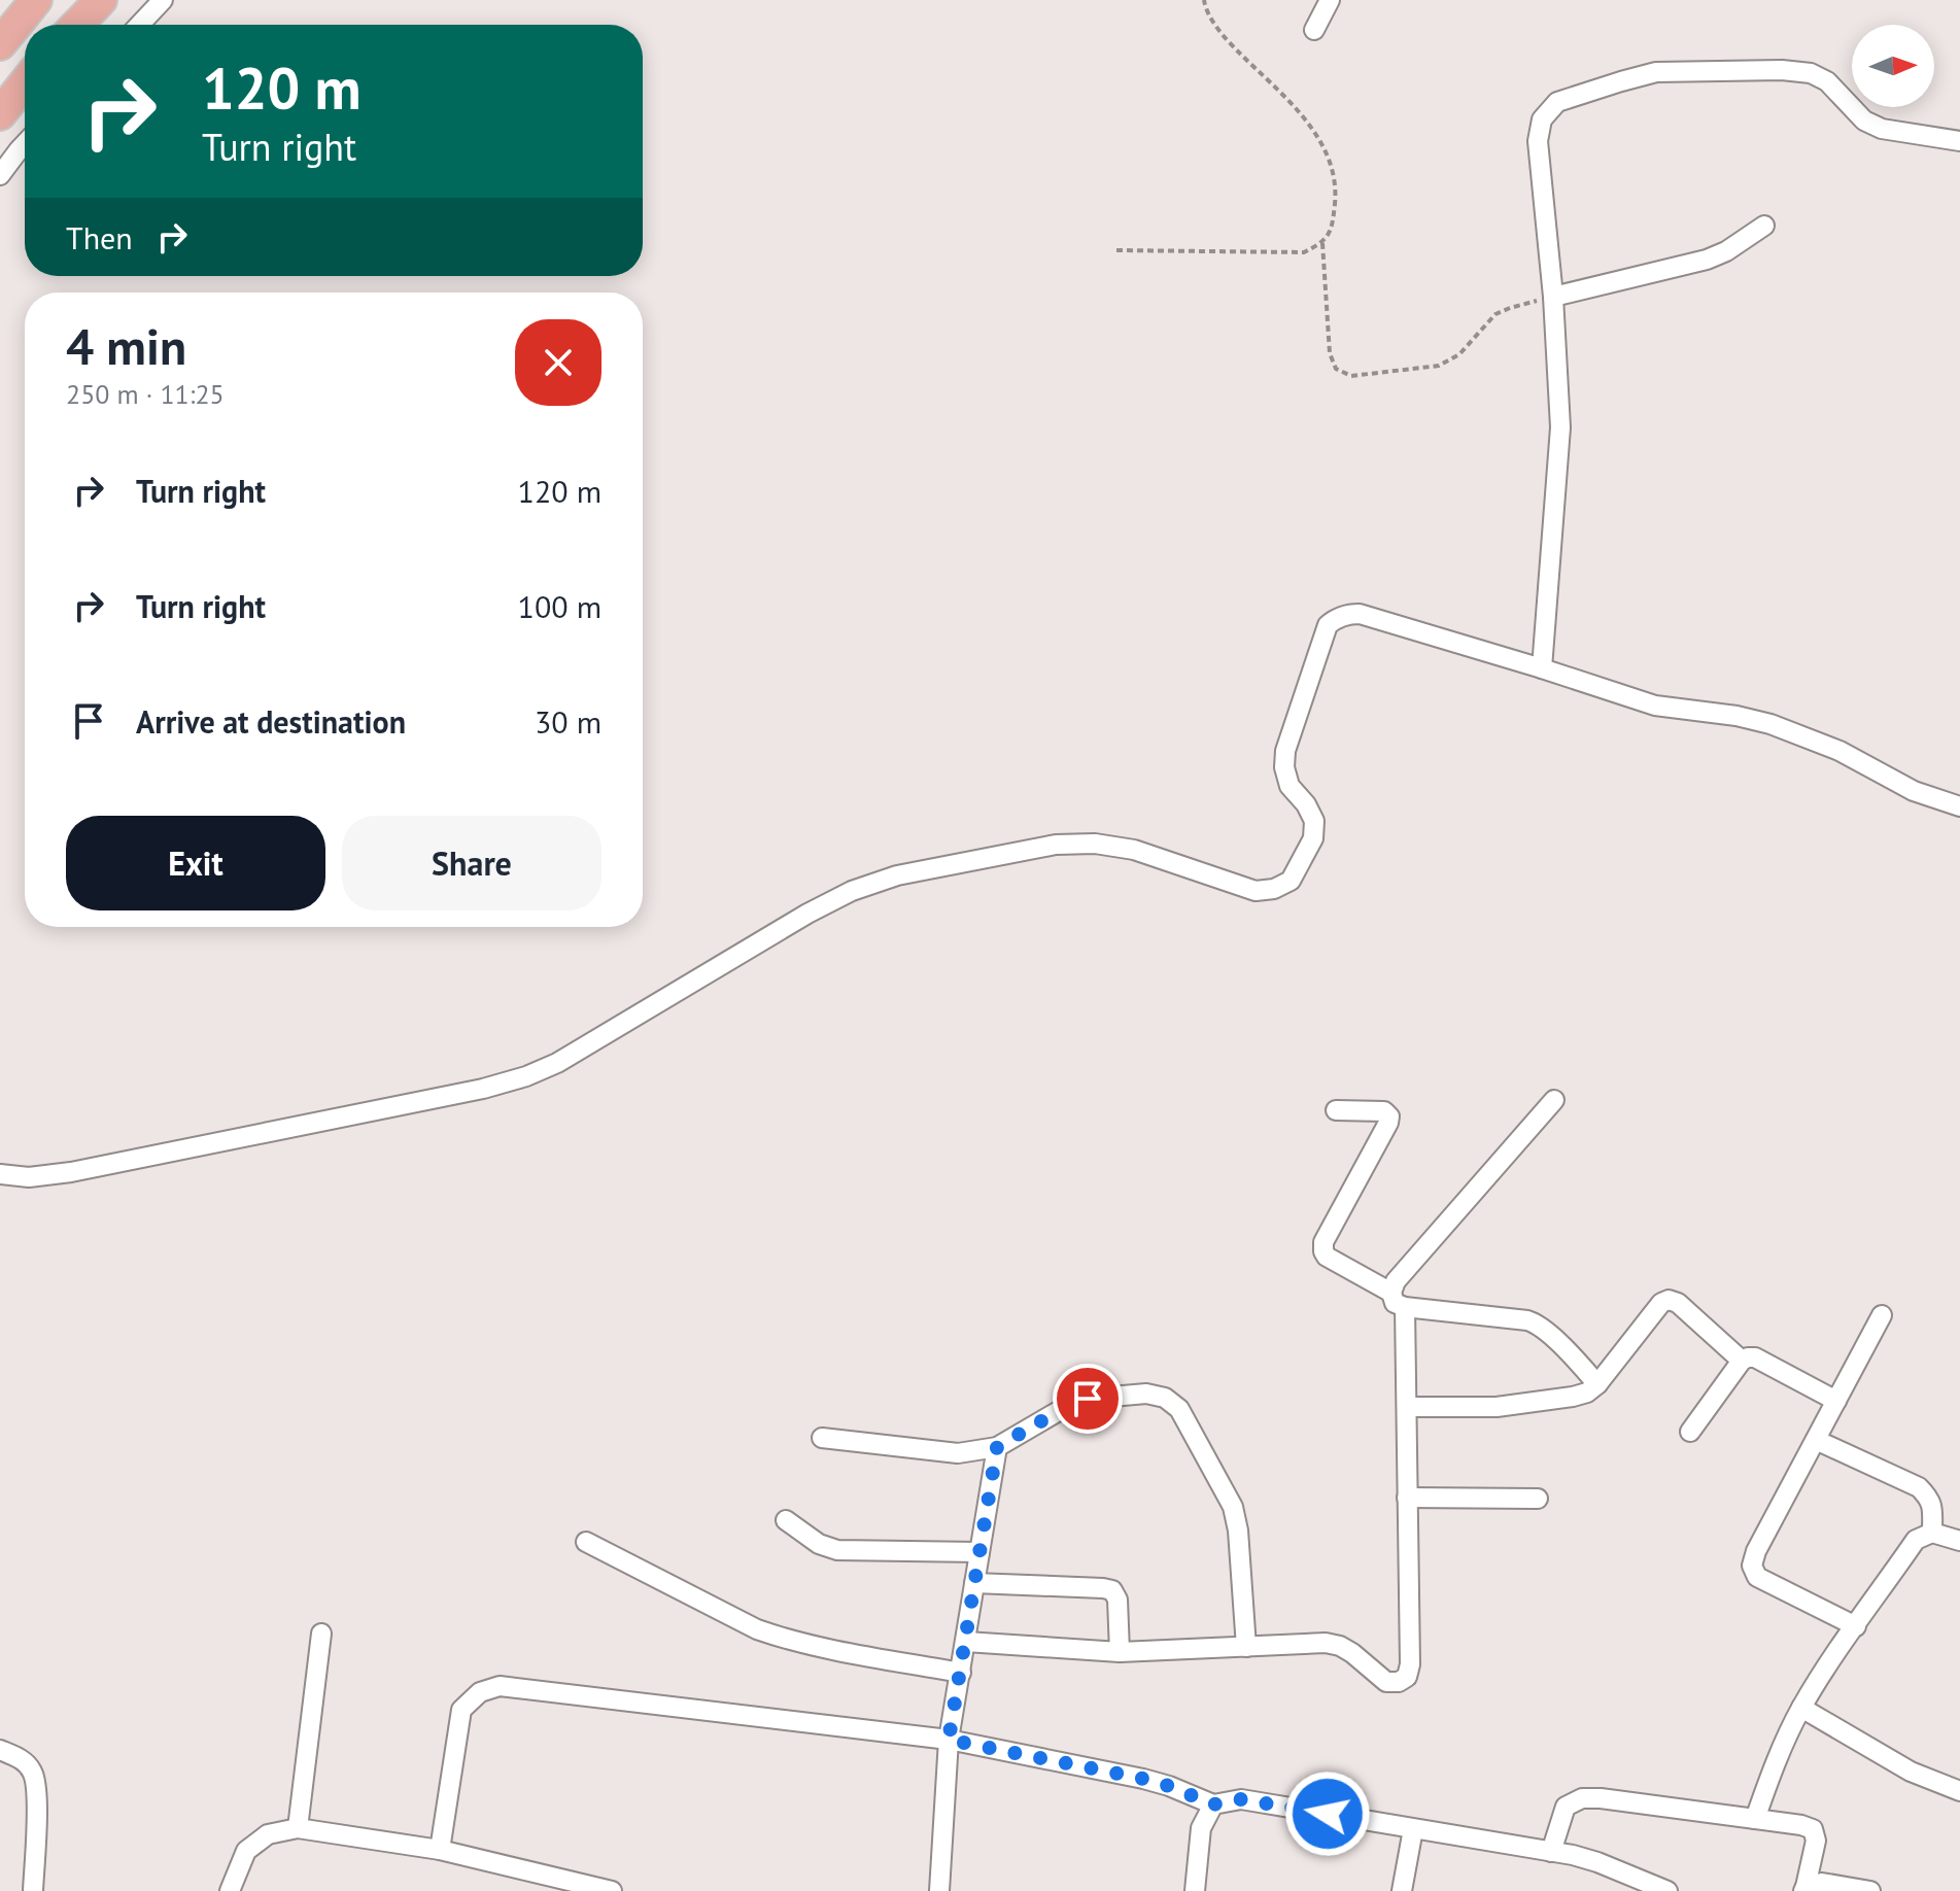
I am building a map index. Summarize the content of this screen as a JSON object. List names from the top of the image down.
{
  "north": "right",
  "page": {
    "turn": ["120 m", "Turn right"],
    "then": "Then",
    "heading": ["4 min", "250 m · 11:25"],
    "list": [
      {
        "name": "Turn right",
        "value": "120 m"
      },
      {
        "name": "Turn right",
        "value": "100 m"
      },
      {
        "name": "Arrive at destination",
        "value": "30 m"
      }
    ],
    "buttons": ["Exit", "Share"]
  }
}
